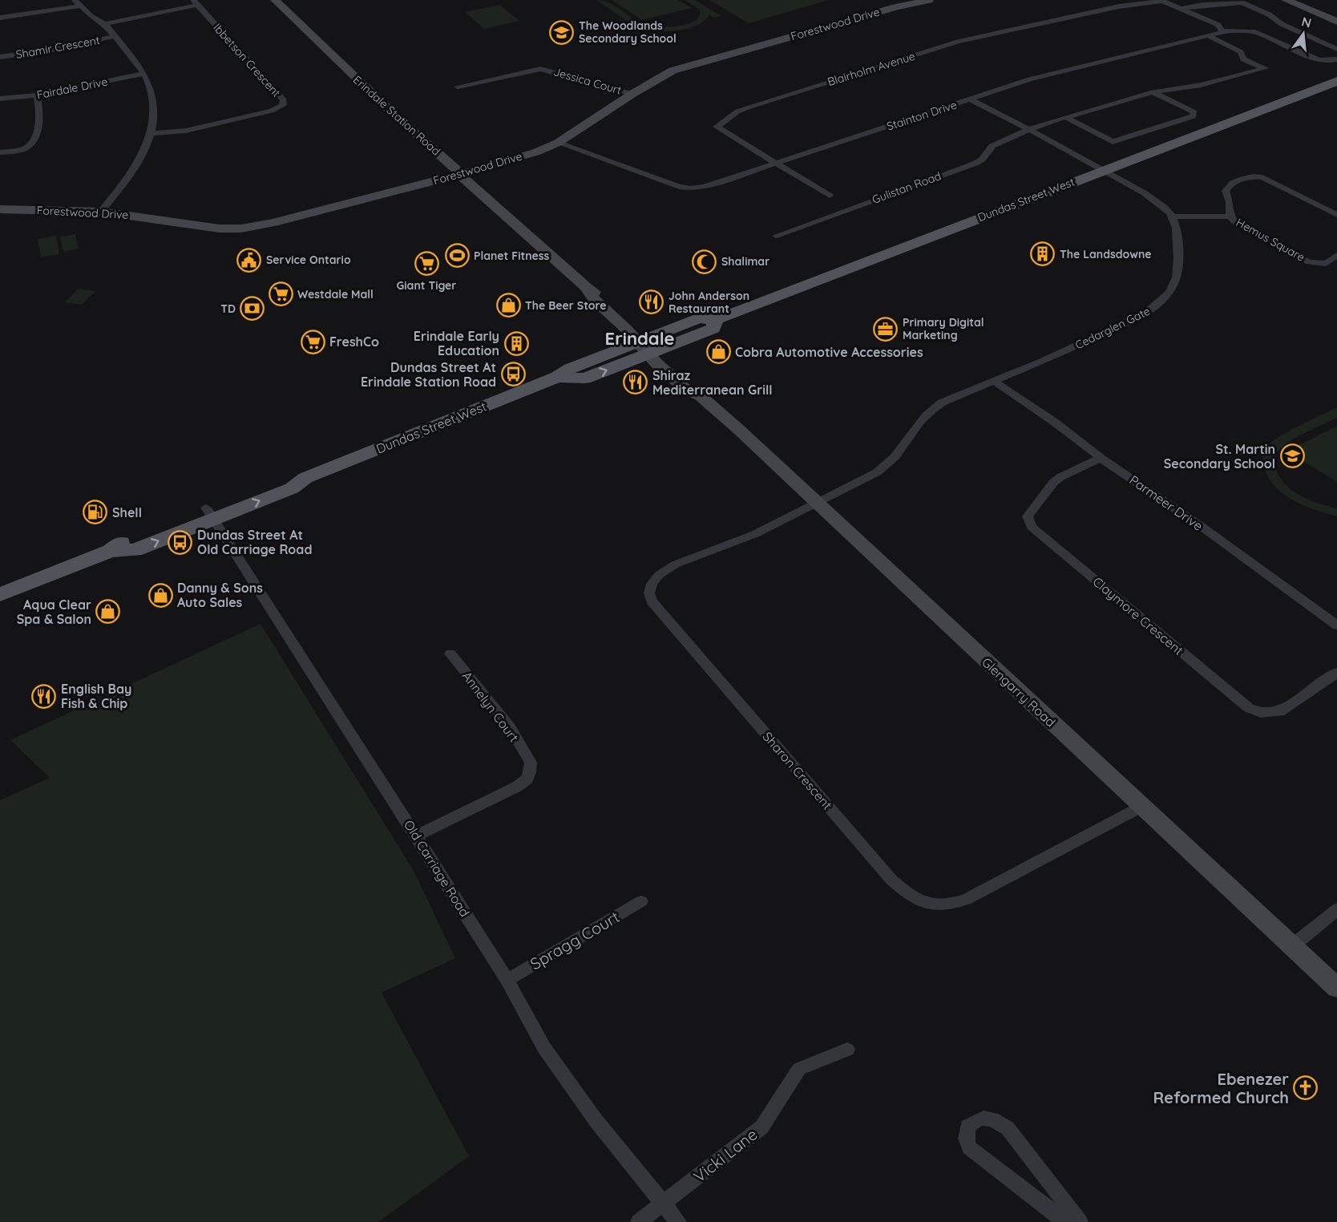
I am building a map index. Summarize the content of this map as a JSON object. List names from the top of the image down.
{
  "streets": {
    "main road": ["Dundas Street West"],
    "street": [
      "Forestwood Drive",
      "Shamir Crescent",
      "Ibbetson Crescent",
      "Blairholm Avenue",
      "Jessica Court",
      "Fairdale Drive",
      "Erindale Station Road",
      "Stainton Drive",
      "Gulistan Road",
      "Hemus Square",
      "Cedarglen Gate",
      "Parmeer Drive",
      "Claymore Crescent",
      "Glengarry Road",
      "Annelyn Court",
      "Sharon Crescent",
      "Old Carriage Road",
      "Spragg Court",
      "Vicki Lane"
    ]
  },
  "crossings": [
    ["Forestwood Drive", "Jessica Court"],
    ["Forestwood Drive", "Erindale Station Road"],
    ["Forestwood Drive", "Stainton Drive"],
    ["Blairholm Avenue", "Stainton Drive"],
    ["Erindale Station Road", "Dundas Street West"],
    ["Erindale Station Road", "Glengarry Road"],
    ["Stainton Drive", "Gulistan Road"],
    ["Dundas Street West", "Glengarry Road"],
    ["Dundas Street West", "Old Carriage Road"],
    ["Hemus Square", "Cedarglen Gate"],
    ["Cedarglen Gate", "Parmeer Drive"],
    ["Cedarglen Gate", "Glengarry Road"],
    ["Cedarglen Gate", "Sharon Crescent"],
    ["Parmeer Drive", "Claymore Crescent"],
    ["Glengarry Road", "Sharon Crescent"],
    ["Annelyn Court", "Old Carriage Road"],
    ["Old Carriage Road", "Spragg Court"],
    ["Old Carriage Road", "Vicki Lane"]
  ],
  "districts": ["Erindale"],
  "places": {
    "school or university": ["The Woodlands Secondary School", "St. Martin Secondary School"],
    "building": ["The Landsdowne", "Erindale Early Education"],
    "sports": ["Planet Fitness"],
    "public building": ["Service Ontario"],
    "mosque": ["Shalimar"],
    "supermarket": ["Giant Tiger", "Westdale Mall", "FreshCo"],
    "restaurant": ["John Anderson Restaurant", "Shiraz Mediterranean Grill", "English Bay Fish & Chip"],
    "shop": [
      "The Beer Store",
      "Cobra Automotive Accessories",
      "Danny & Sons Auto Sales",
      "Aqua Clear Spa & Salon"
    ],
    "bank": ["TD"],
    "office": ["Primary Digital Marketing"],
    "bus stop": ["Dundas Street At Erindale Station Road", "Dundas Street At Old Carriage Road"],
    "fuel station": ["Shell"],
    "church": ["Ebenezer Reformed Church"]
  },
  "north": "top"
}
